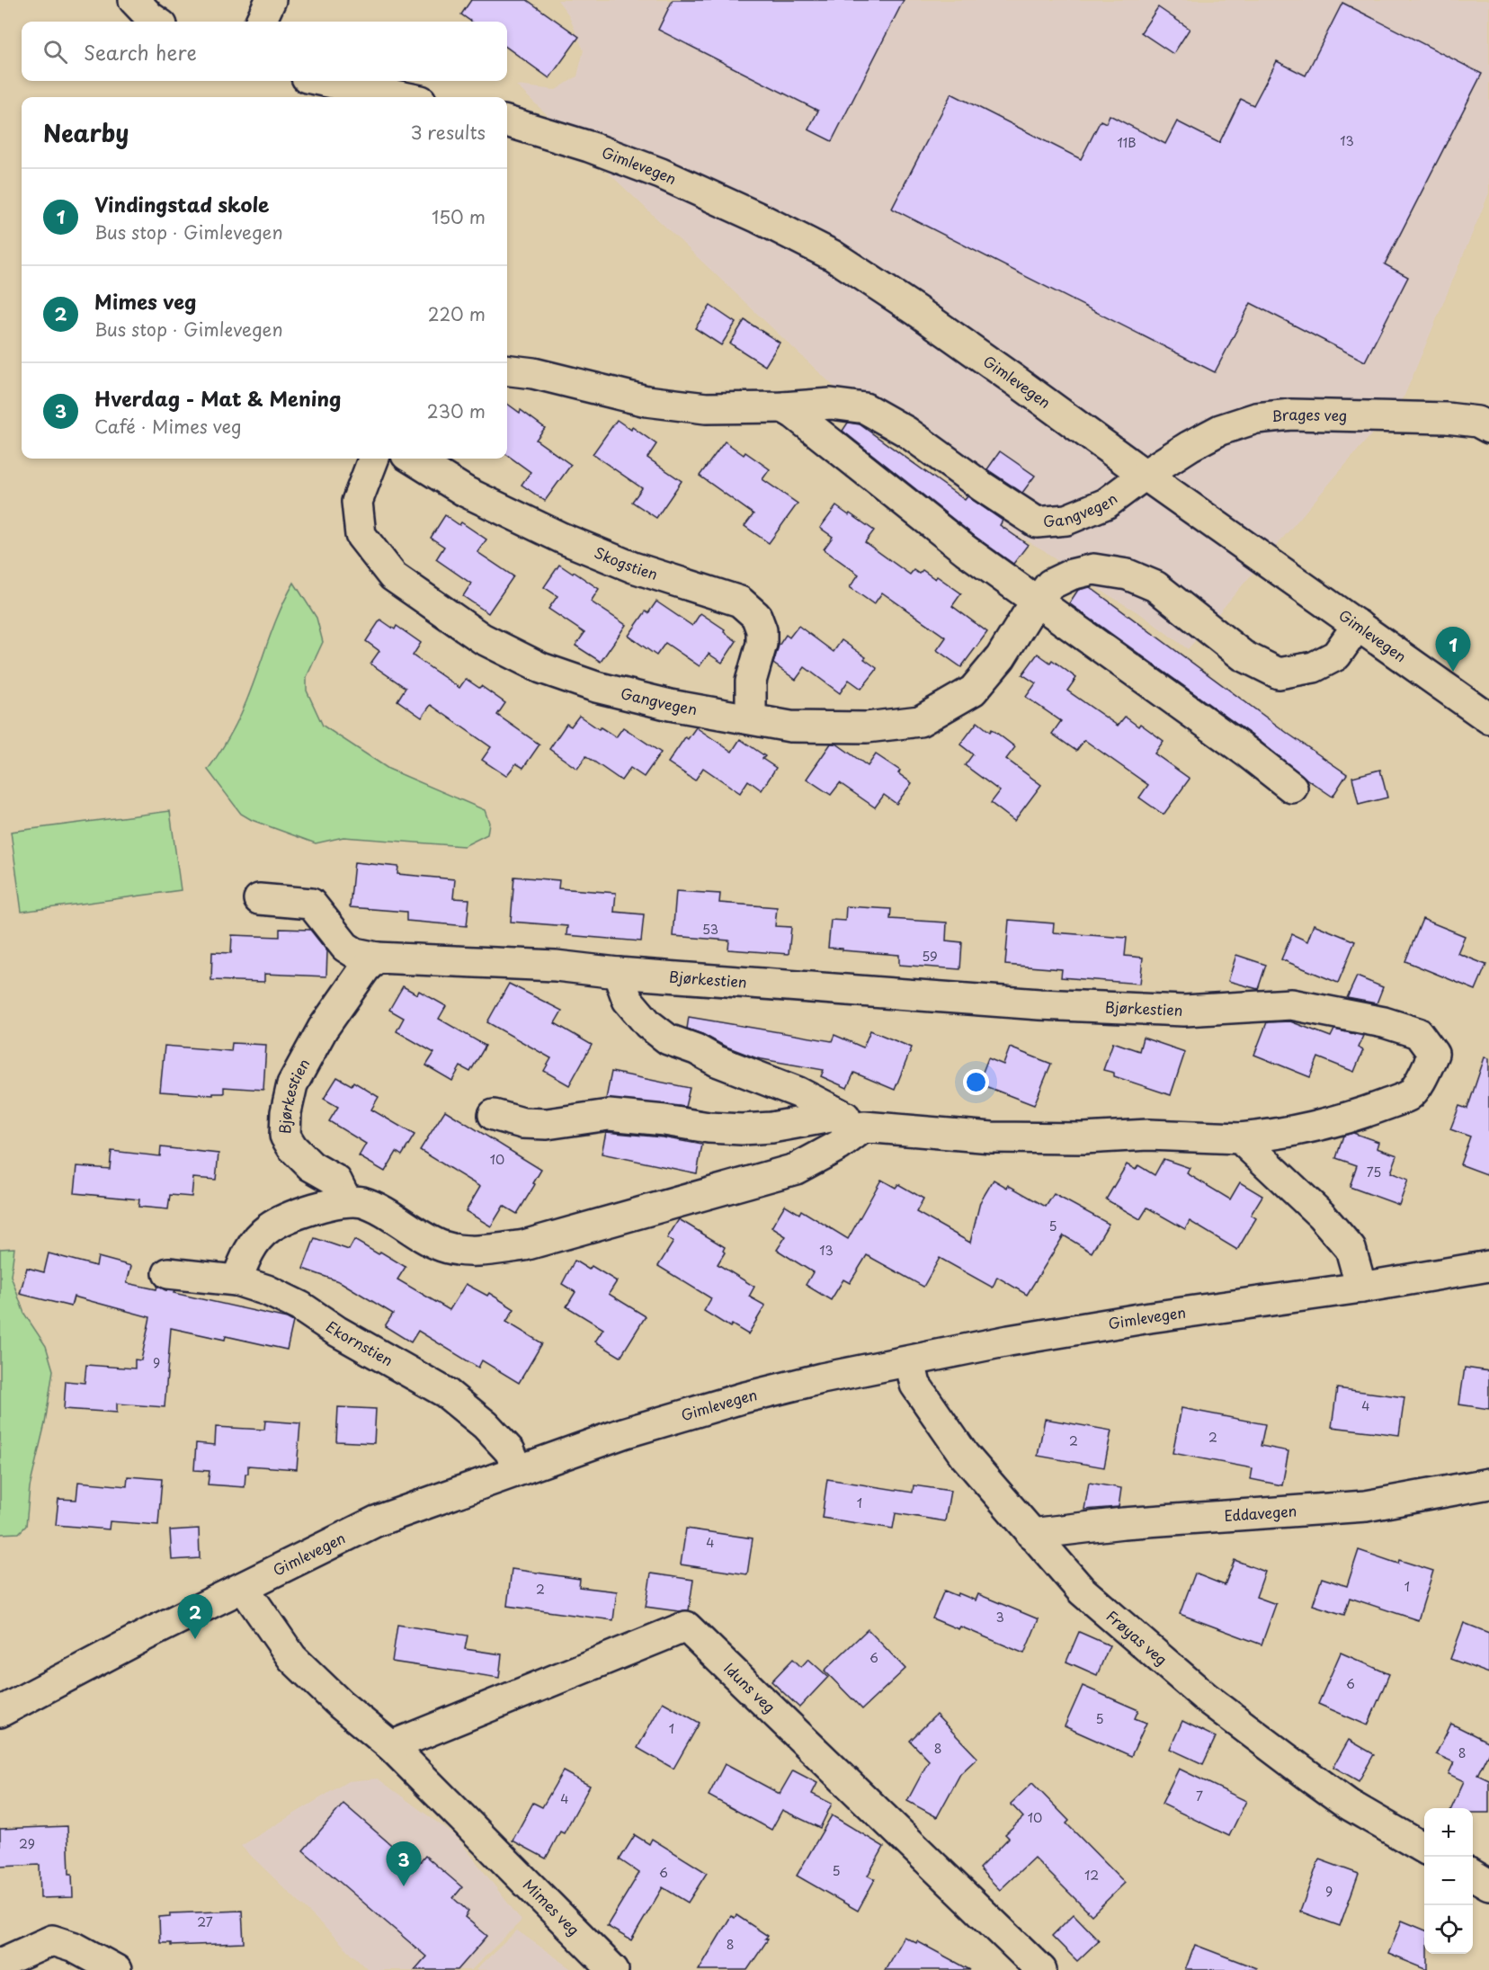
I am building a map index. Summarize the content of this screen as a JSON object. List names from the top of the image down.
{
  "streets": {
    "street": [
      "Gimlevegen",
      "Brages veg",
      "Gangvegen",
      "Skogstien",
      "Bjørkestien",
      "Ekornstien",
      "Eddavegen",
      "Frøyas veg",
      "Iduns veg",
      "Mimes veg"
    ]
  },
  "crossings": [
    ["Gimlevegen", "Brages veg"],
    ["Gimlevegen", "Gangvegen"],
    ["Gimlevegen", "Ekornstien"],
    ["Gimlevegen", "Frøyas veg"],
    ["Gimlevegen", "Mimes veg"],
    ["Brages veg", "Gangvegen"],
    ["Gangvegen", "Skogstien"],
    ["Eddavegen", "Frøyas veg"],
    ["Iduns veg", "Mimes veg"]
  ],
  "house_numbers": [
    "13",
    "11B",
    "53",
    "59",
    "10",
    "75",
    "5",
    "13",
    "9",
    "4",
    "2",
    "2",
    "1",
    "4",
    "1",
    "2",
    "3",
    "6",
    "6",
    "5",
    "1",
    "8",
    "8",
    "7",
    "4",
    "10",
    "29",
    "5",
    "6",
    "12",
    "9",
    "27",
    "8"
  ],
  "page": {
    "search": "Search here",
    "heading": ["Nearby", "3 results"],
    "list": [
      {
        "mark": "1",
        "name": "Vindingstad skole",
        "note": "Bus stop · Gimlevegen",
        "value": "150 m"
      },
      {
        "mark": "2",
        "name": "Mimes veg",
        "note": "Bus stop · Gimlevegen",
        "value": "220 m"
      },
      {
        "mark": "3",
        "name": "Hverdag - Mat & Mening",
        "note": "Café · Mimes veg",
        "value": "230 m"
      }
    ],
    "pins": ["1", "2", "3"],
    "map_buttons": ["+", "−"]
  }
}
